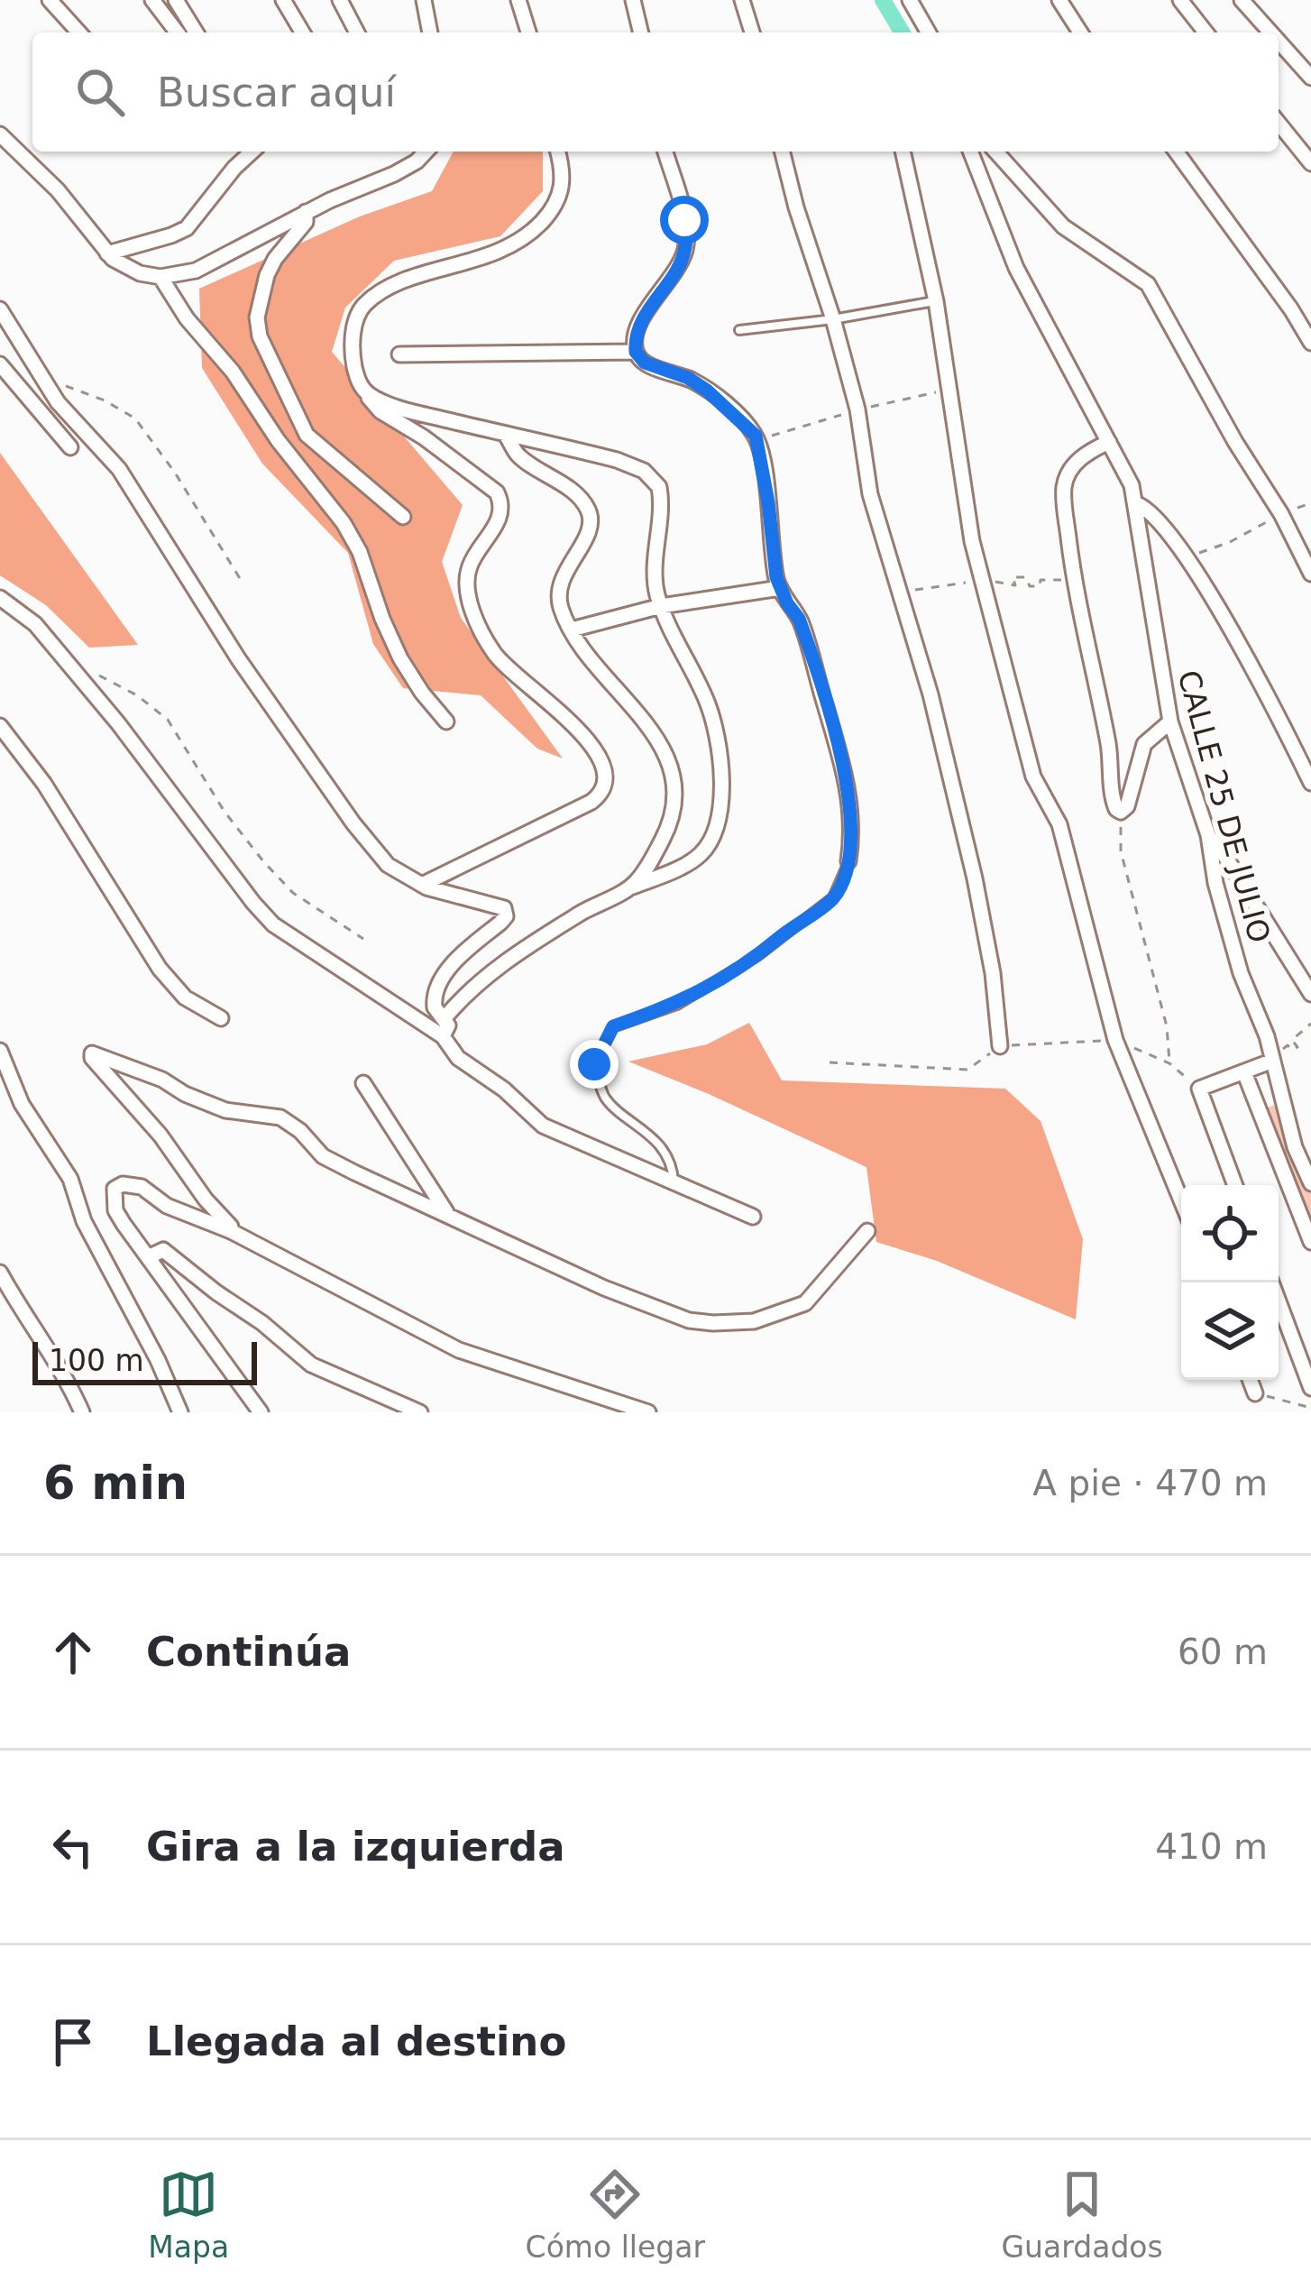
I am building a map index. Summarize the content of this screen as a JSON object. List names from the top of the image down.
{
  "streets": {
    "street": ["CALLE 25 DE JULIO"]
  },
  "scale_bar": "100 m",
  "page": {
    "search": "Buscar aquí",
    "scale": "100 m",
    "heading": ["6 min", "A pie · 470 m"],
    "list": [
      ["Continúa", "60 m"],
      ["Gira a la izquierda", "410 m"],
      "Llegada al destino"
    ],
    "nav": ["Mapa", "Cómo llegar", "Guardados"]
  }
}
